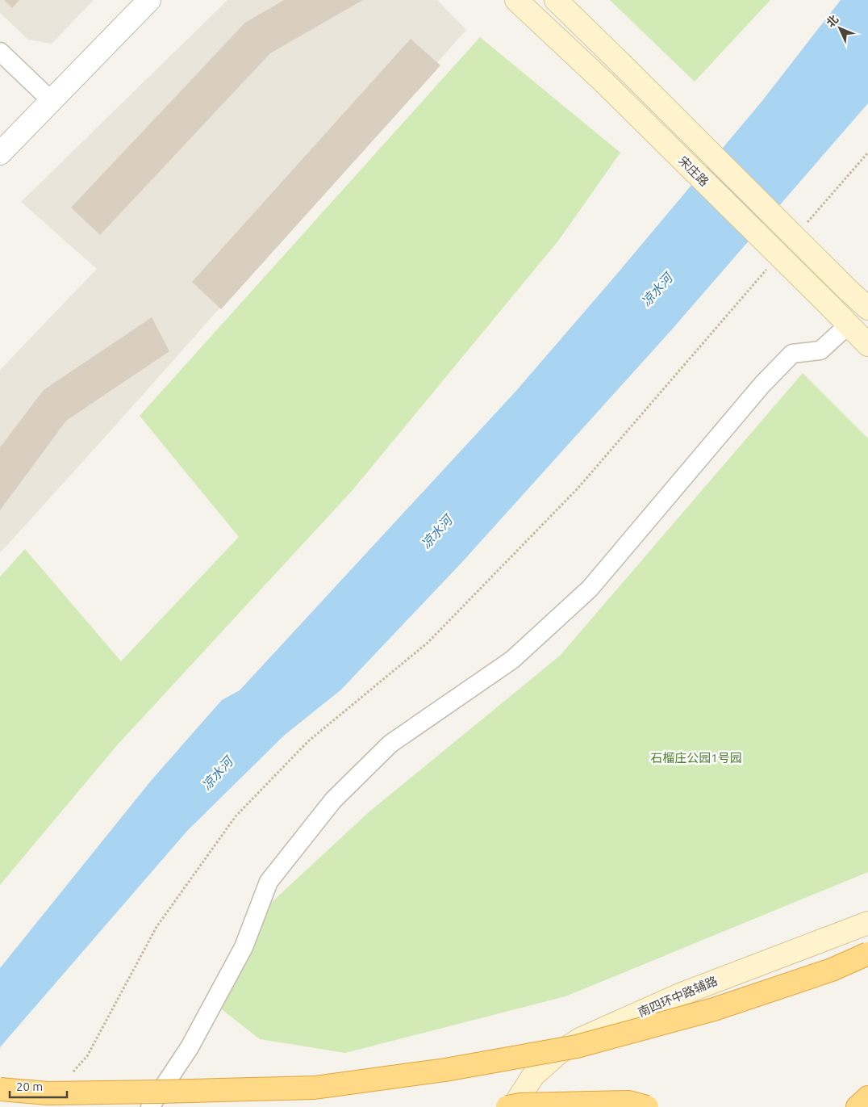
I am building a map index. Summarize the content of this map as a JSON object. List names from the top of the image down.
{
  "streets": {
    "main road": ["宋庄路", "南四环中路辅路"]
  },
  "water": ["凉水河"],
  "parks": ["石榴庄公园1号园"],
  "scale_bar": "20 m",
  "north": "top left"
}
